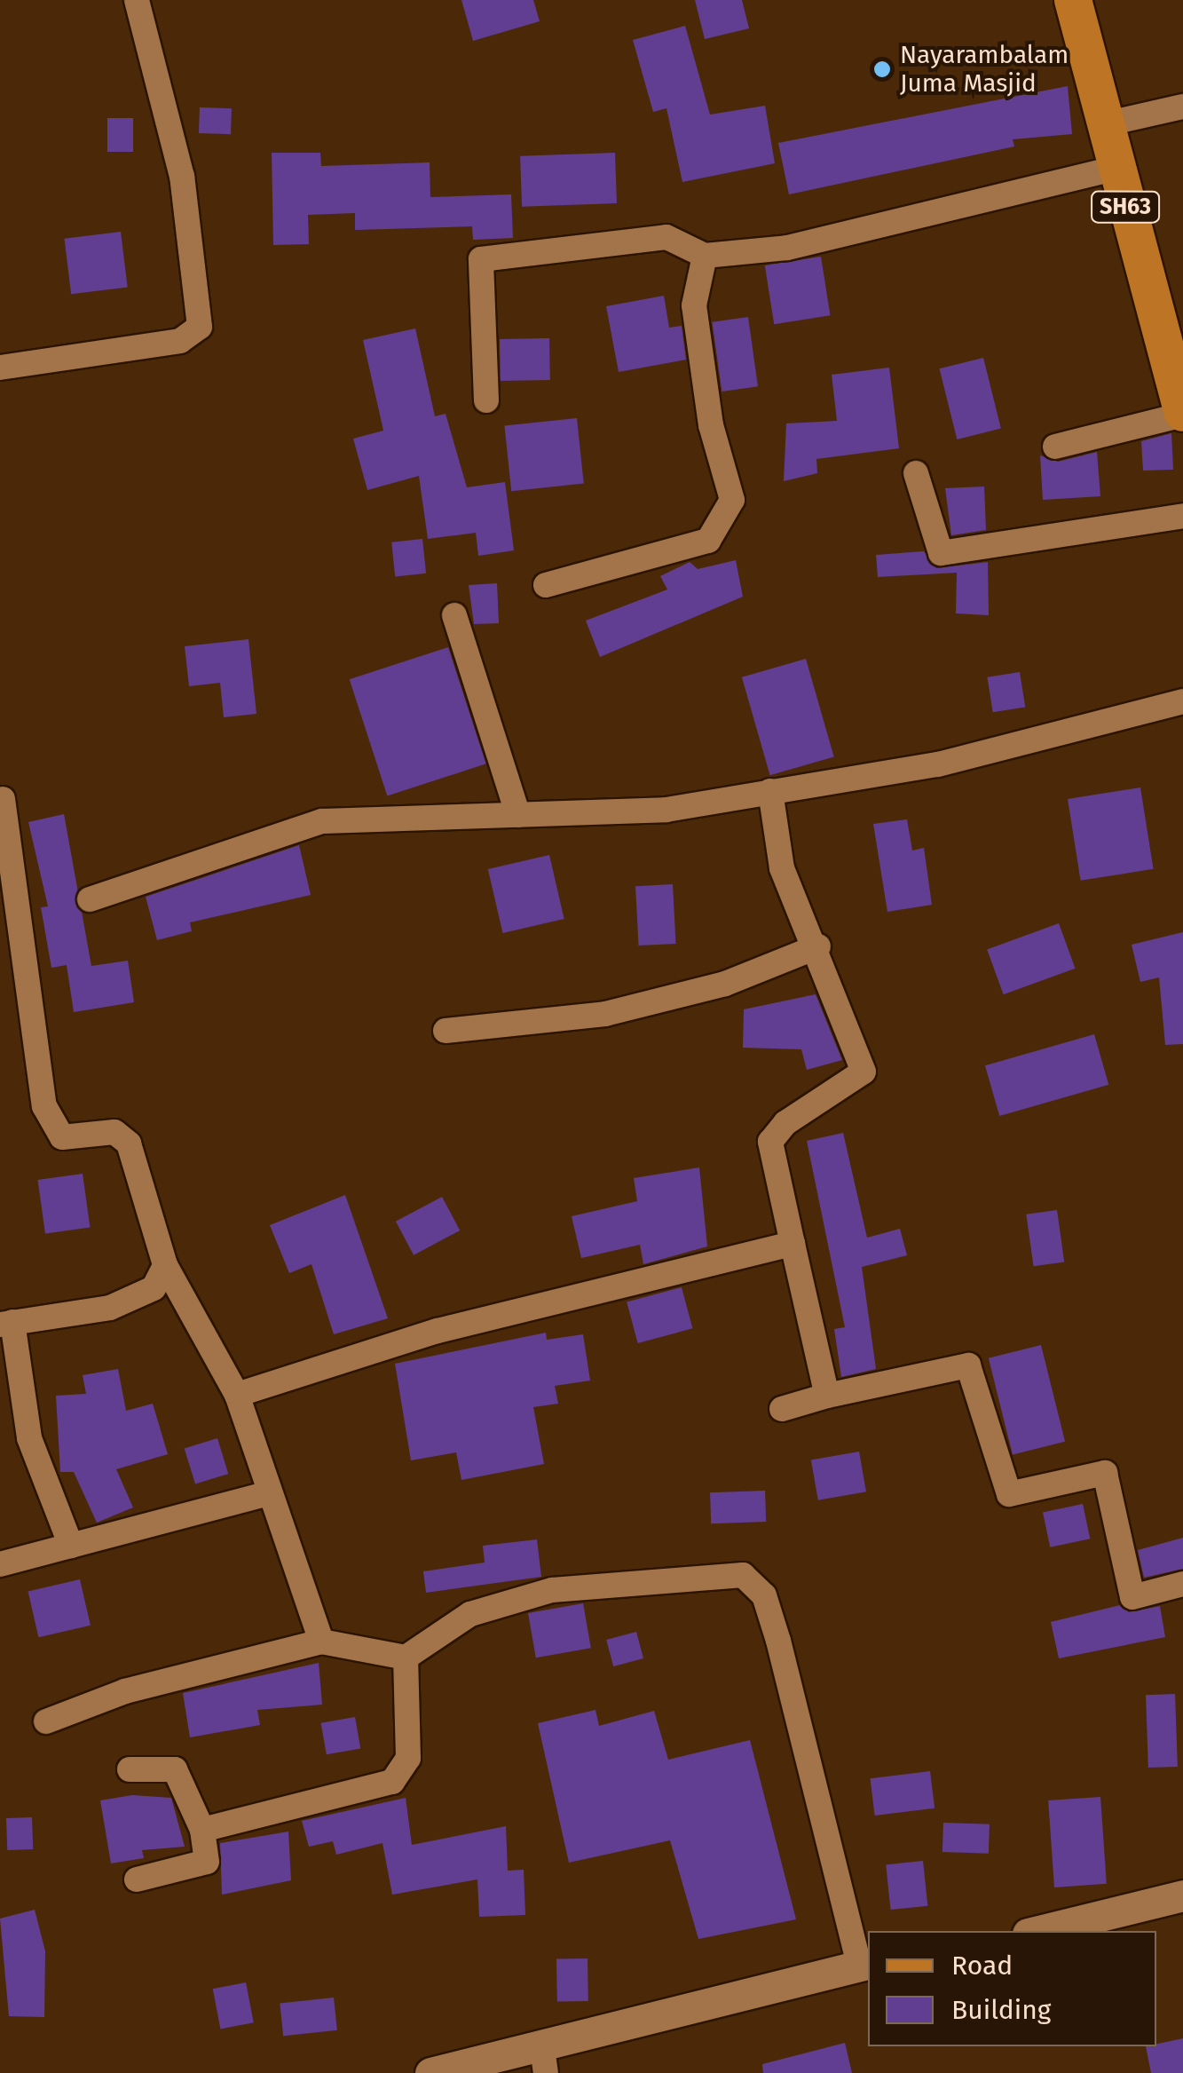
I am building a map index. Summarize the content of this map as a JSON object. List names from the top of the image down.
{
  "streets": {
    "main road": ["SH63"]
  },
  "places": ["Nayarambalam Juma Masjid"],
  "legend": ["Road", "Building"]
}
